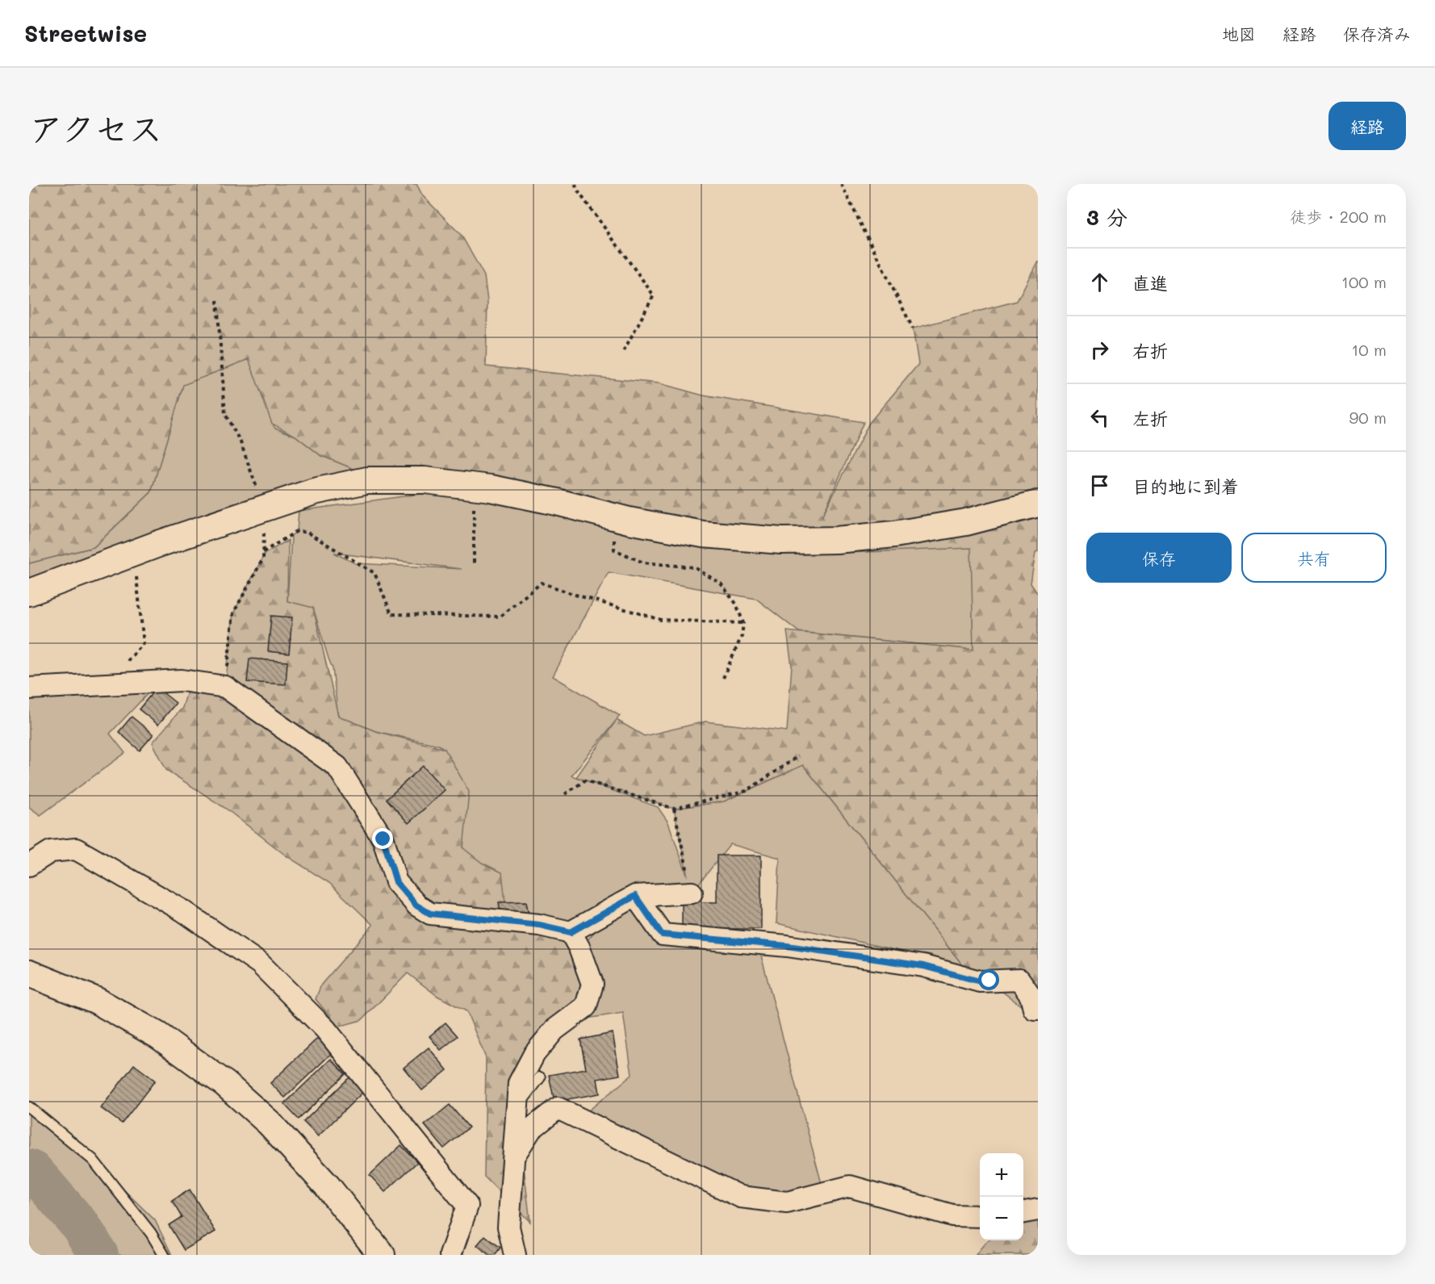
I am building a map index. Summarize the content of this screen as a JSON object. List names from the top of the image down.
{
  "page": {
    "header": "Streetwise",
    "nav": ["地図", "経路", "保存済み"],
    "title": "アクセス",
    "buttons": [
      "経路",
      ["保存", "共有"]
    ],
    "heading": ["3 分", "徒歩 · 200 m"],
    "list": [
      ["直進", "100 m"],
      ["右折", "10 m"],
      ["左折", "90 m"],
      "目的地に到着"
    ],
    "map_buttons": ["+", "−"]
  }
}
